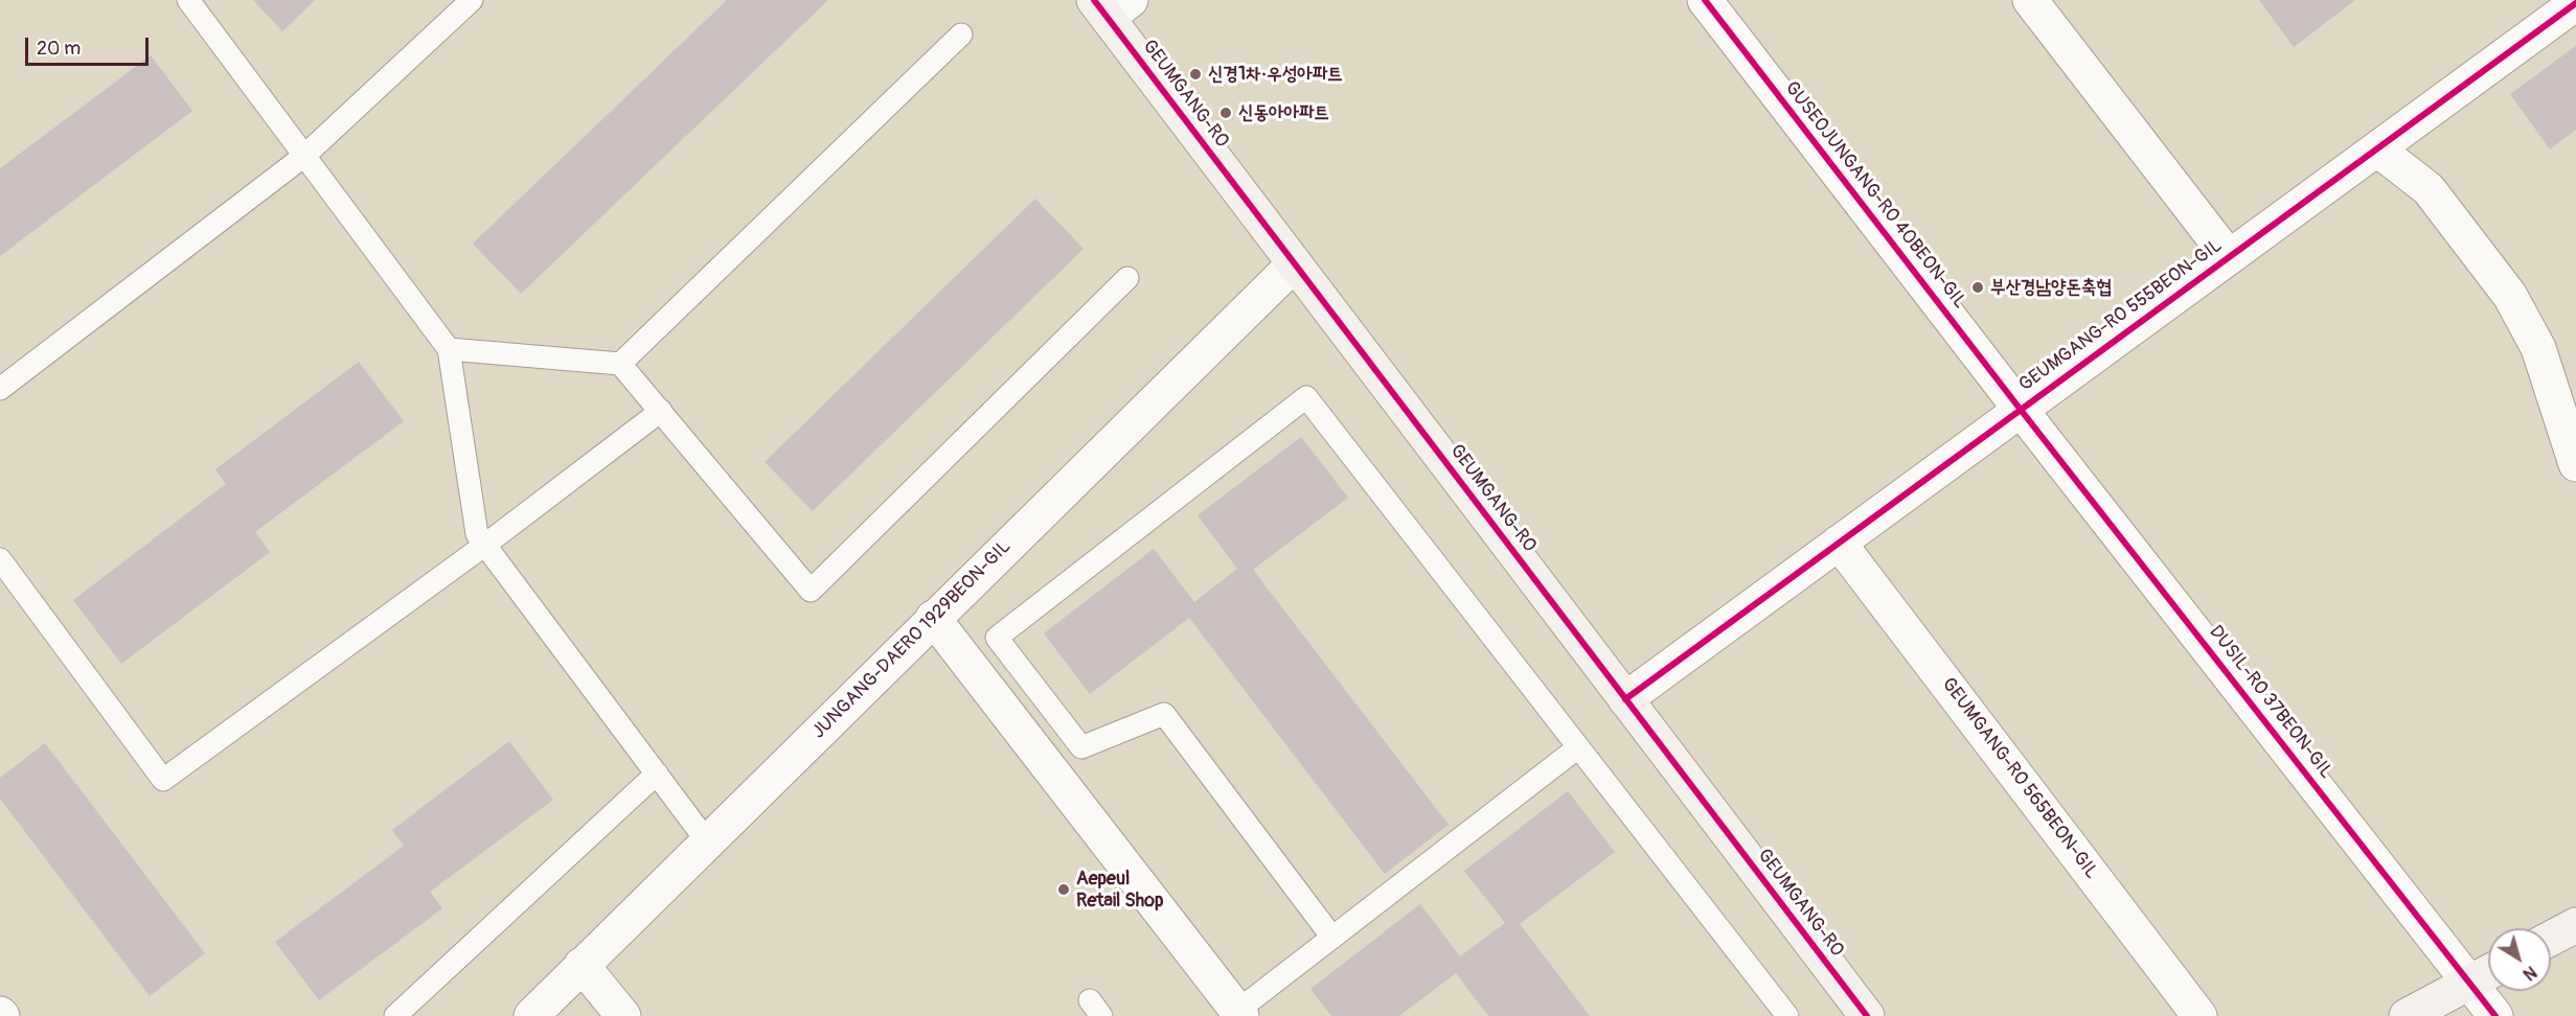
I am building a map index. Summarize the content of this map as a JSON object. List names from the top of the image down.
{
  "streets": {
    "street": [
      "GEUMGANG-RO",
      "GUSEOJUNGANG-RO 40BEON-GIL",
      "GEUMGANG-RO 555BEON-GIL",
      "JUNGANG-DAERO 1929BEON-GIL",
      "DUSIL-RO 37BEON-GIL",
      "GEUMGANG-RO 565BEON-GIL"
    ]
  },
  "crossings": [
    ["GEUMGANG-RO", "GEUMGANG-RO 555BEON-GIL"],
    ["GEUMGANG-RO", "JUNGANG-DAERO 1929BEON-GIL"],
    ["GUSEOJUNGANG-RO 40BEON-GIL", "GEUMGANG-RO 555BEON-GIL"],
    ["GUSEOJUNGANG-RO 40BEON-GIL", "DUSIL-RO 37BEON-GIL"],
    ["GEUMGANG-RO 555BEON-GIL", "DUSIL-RO 37BEON-GIL"],
    ["GEUMGANG-RO 555BEON-GIL", "GEUMGANG-RO 565BEON-GIL"]
  ],
  "places": [
    "신경1차·우성아파트",
    "신동아아파트",
    "부산경남양돈축협",
    "Aepeul Retail Shop"
  ],
  "scale_bar": "20 m",
  "north": "bottom right"
}
